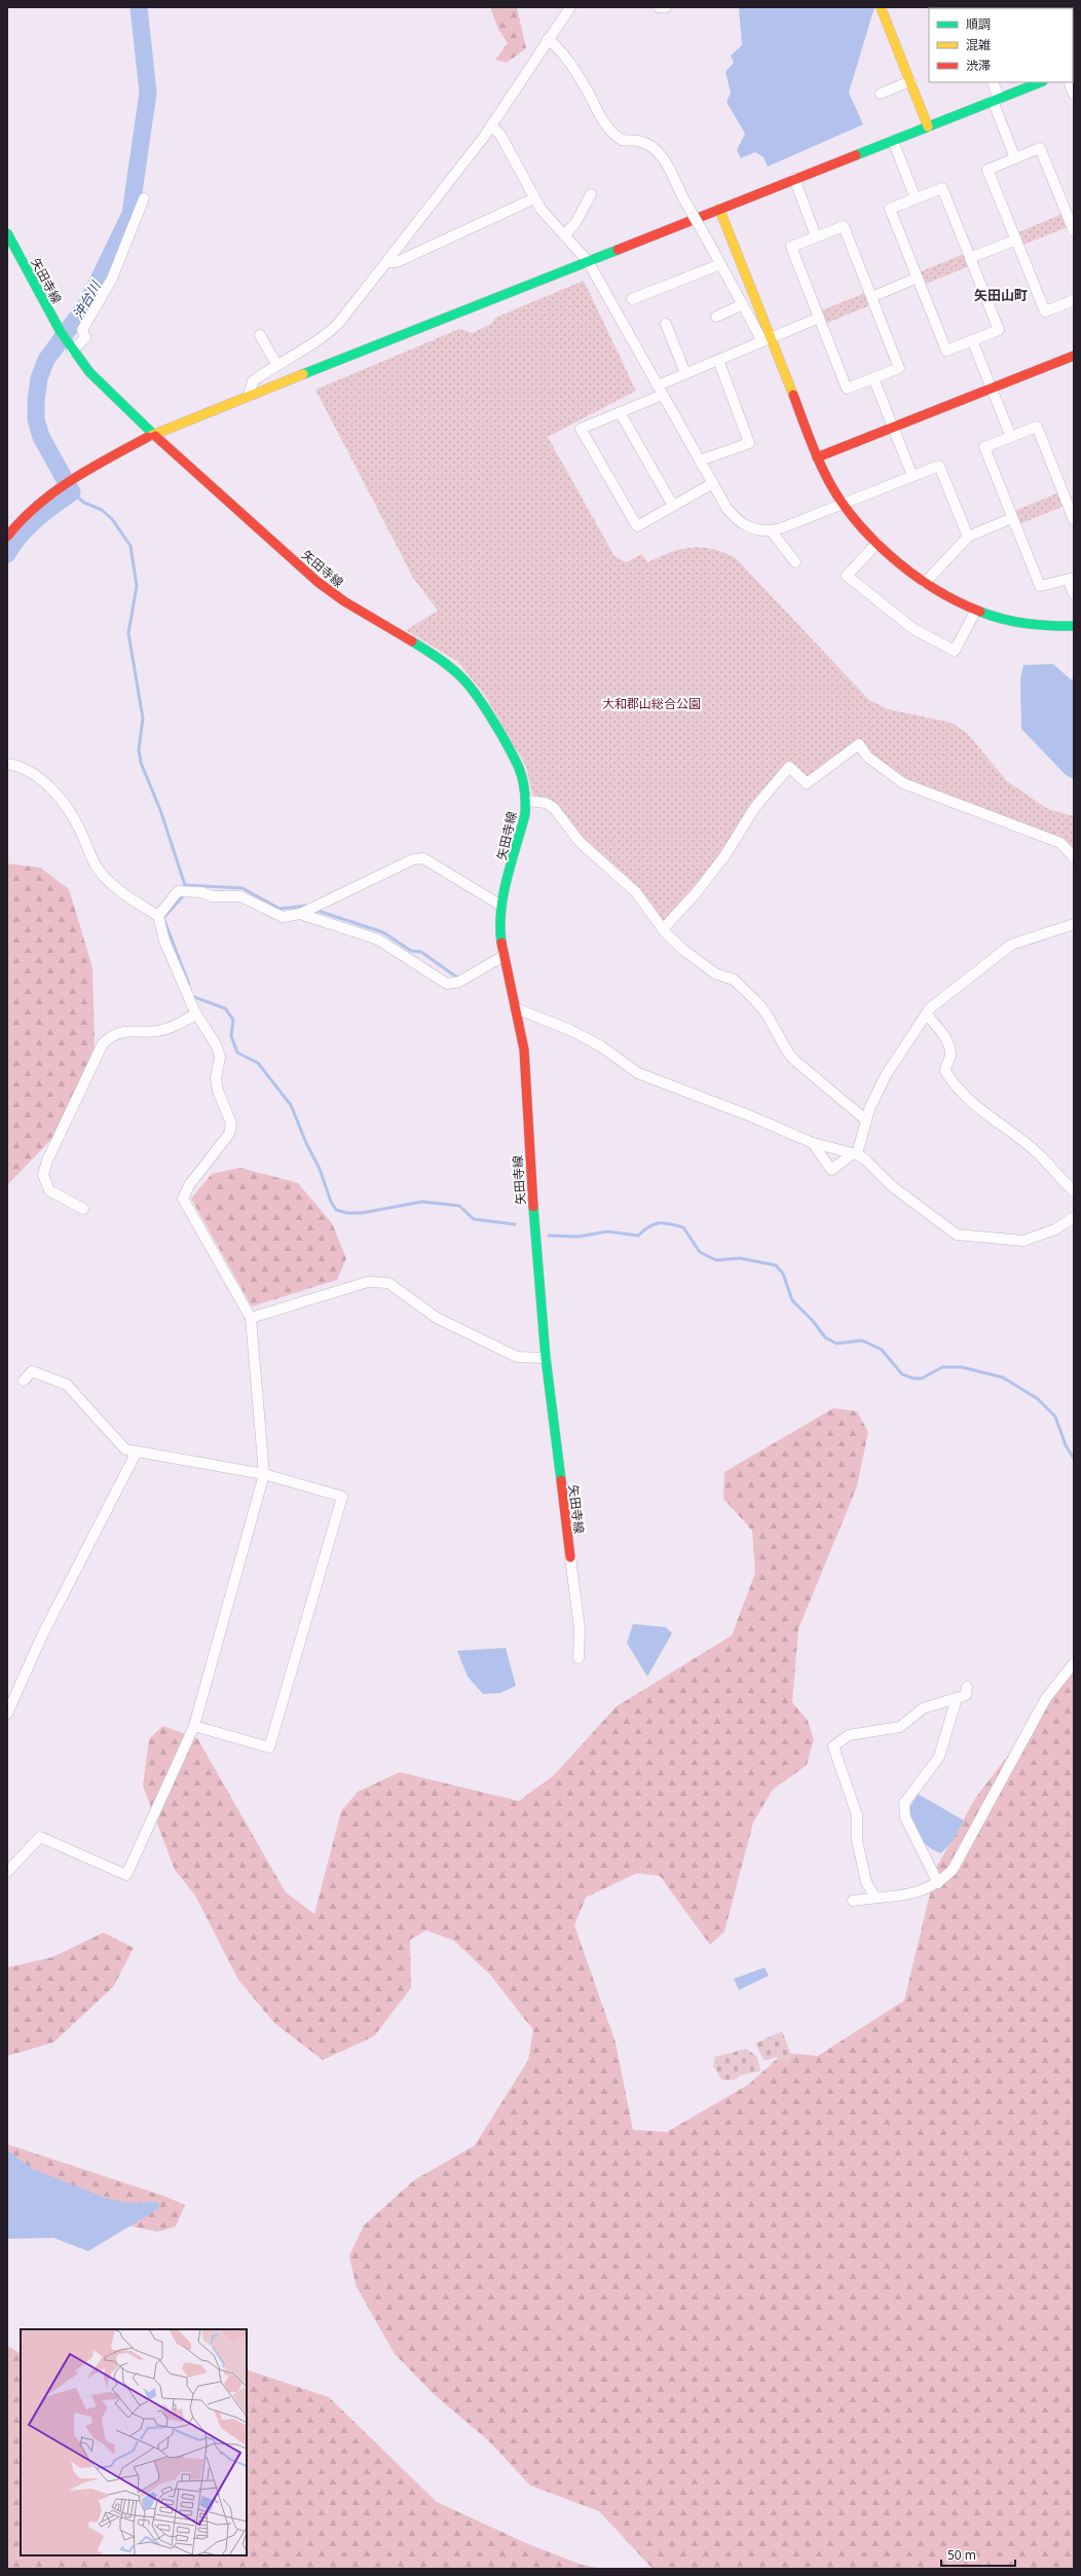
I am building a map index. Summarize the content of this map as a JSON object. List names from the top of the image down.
{
  "streets": {
    "street": ["矢田寺線"]
  },
  "districts": ["矢田山町"],
  "water": ["沖台川"],
  "parks": ["大和郡山総合公園"],
  "legend": ["順調", "混雑", "渋滞"],
  "scale_bar": "50 m"
}
